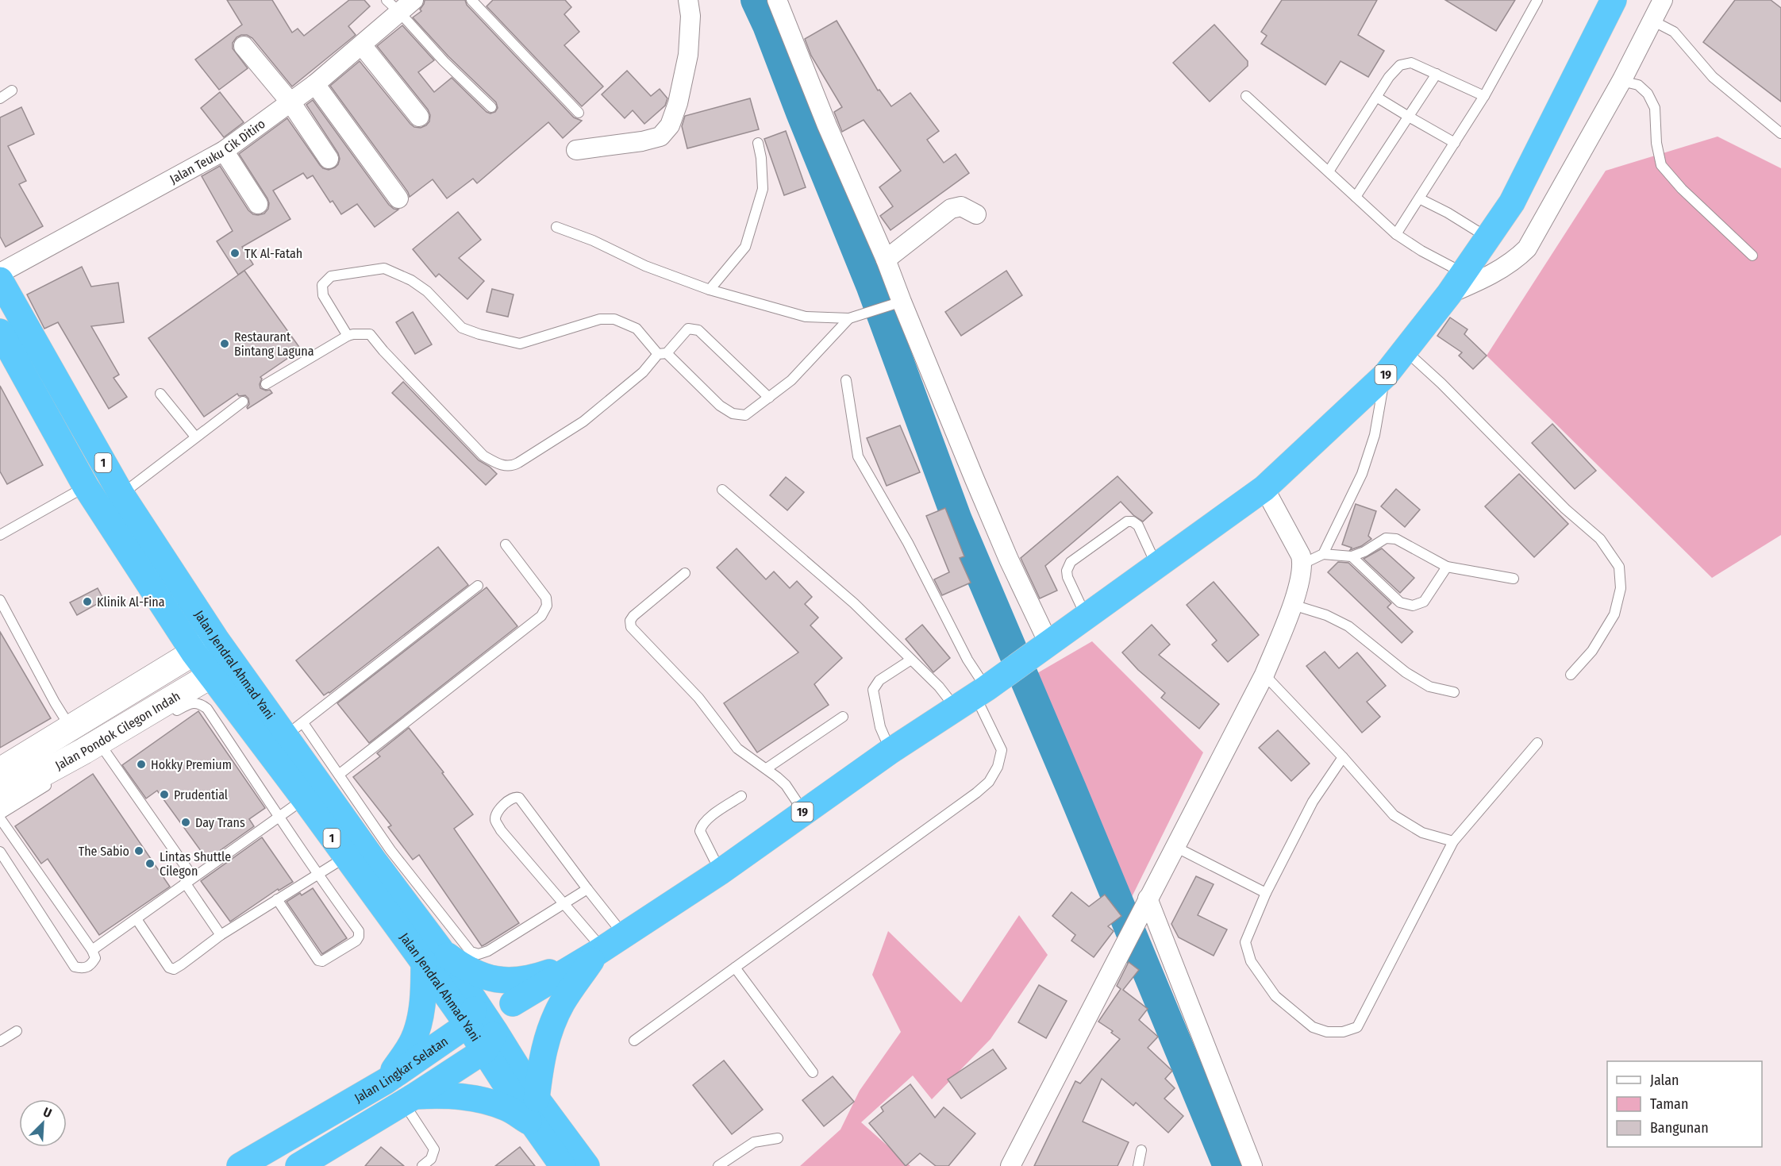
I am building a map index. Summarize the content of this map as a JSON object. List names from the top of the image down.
{
  "streets": {
    "highway": [
      "19",
      "1",
      "Jalan Jendral Ahmad Yani",
      "Jalan Lingkar Selatan"
    ],
    "street": ["Jalan Teuku Cik Ditiro", "Jalan Pondok Cilegon Indah"]
  },
  "crossings": [
    ["19", "1"],
    ["19", "Jalan Jendral Ahmad Yani"],
    ["19", "Jalan Lingkar Selatan"],
    ["1", "Jalan Jendral Ahmad Yani"],
    ["Jalan Jendral Ahmad Yani", "Jalan Pondok Cilegon Indah"],
    ["Jalan Jendral Ahmad Yani", "Jalan Lingkar Selatan"]
  ],
  "places": [
    "TK Al-Fatah",
    "Restaurant Bintang Laguna",
    "Klinik Al-Fina",
    "Hokky Premium",
    "Prudential",
    "Day Trans",
    "The Sabio",
    "Lintas Shuttle Cilegon"
  ],
  "legend": ["Jalan", "Taman", "Bangunan"],
  "north": "top right"
}
